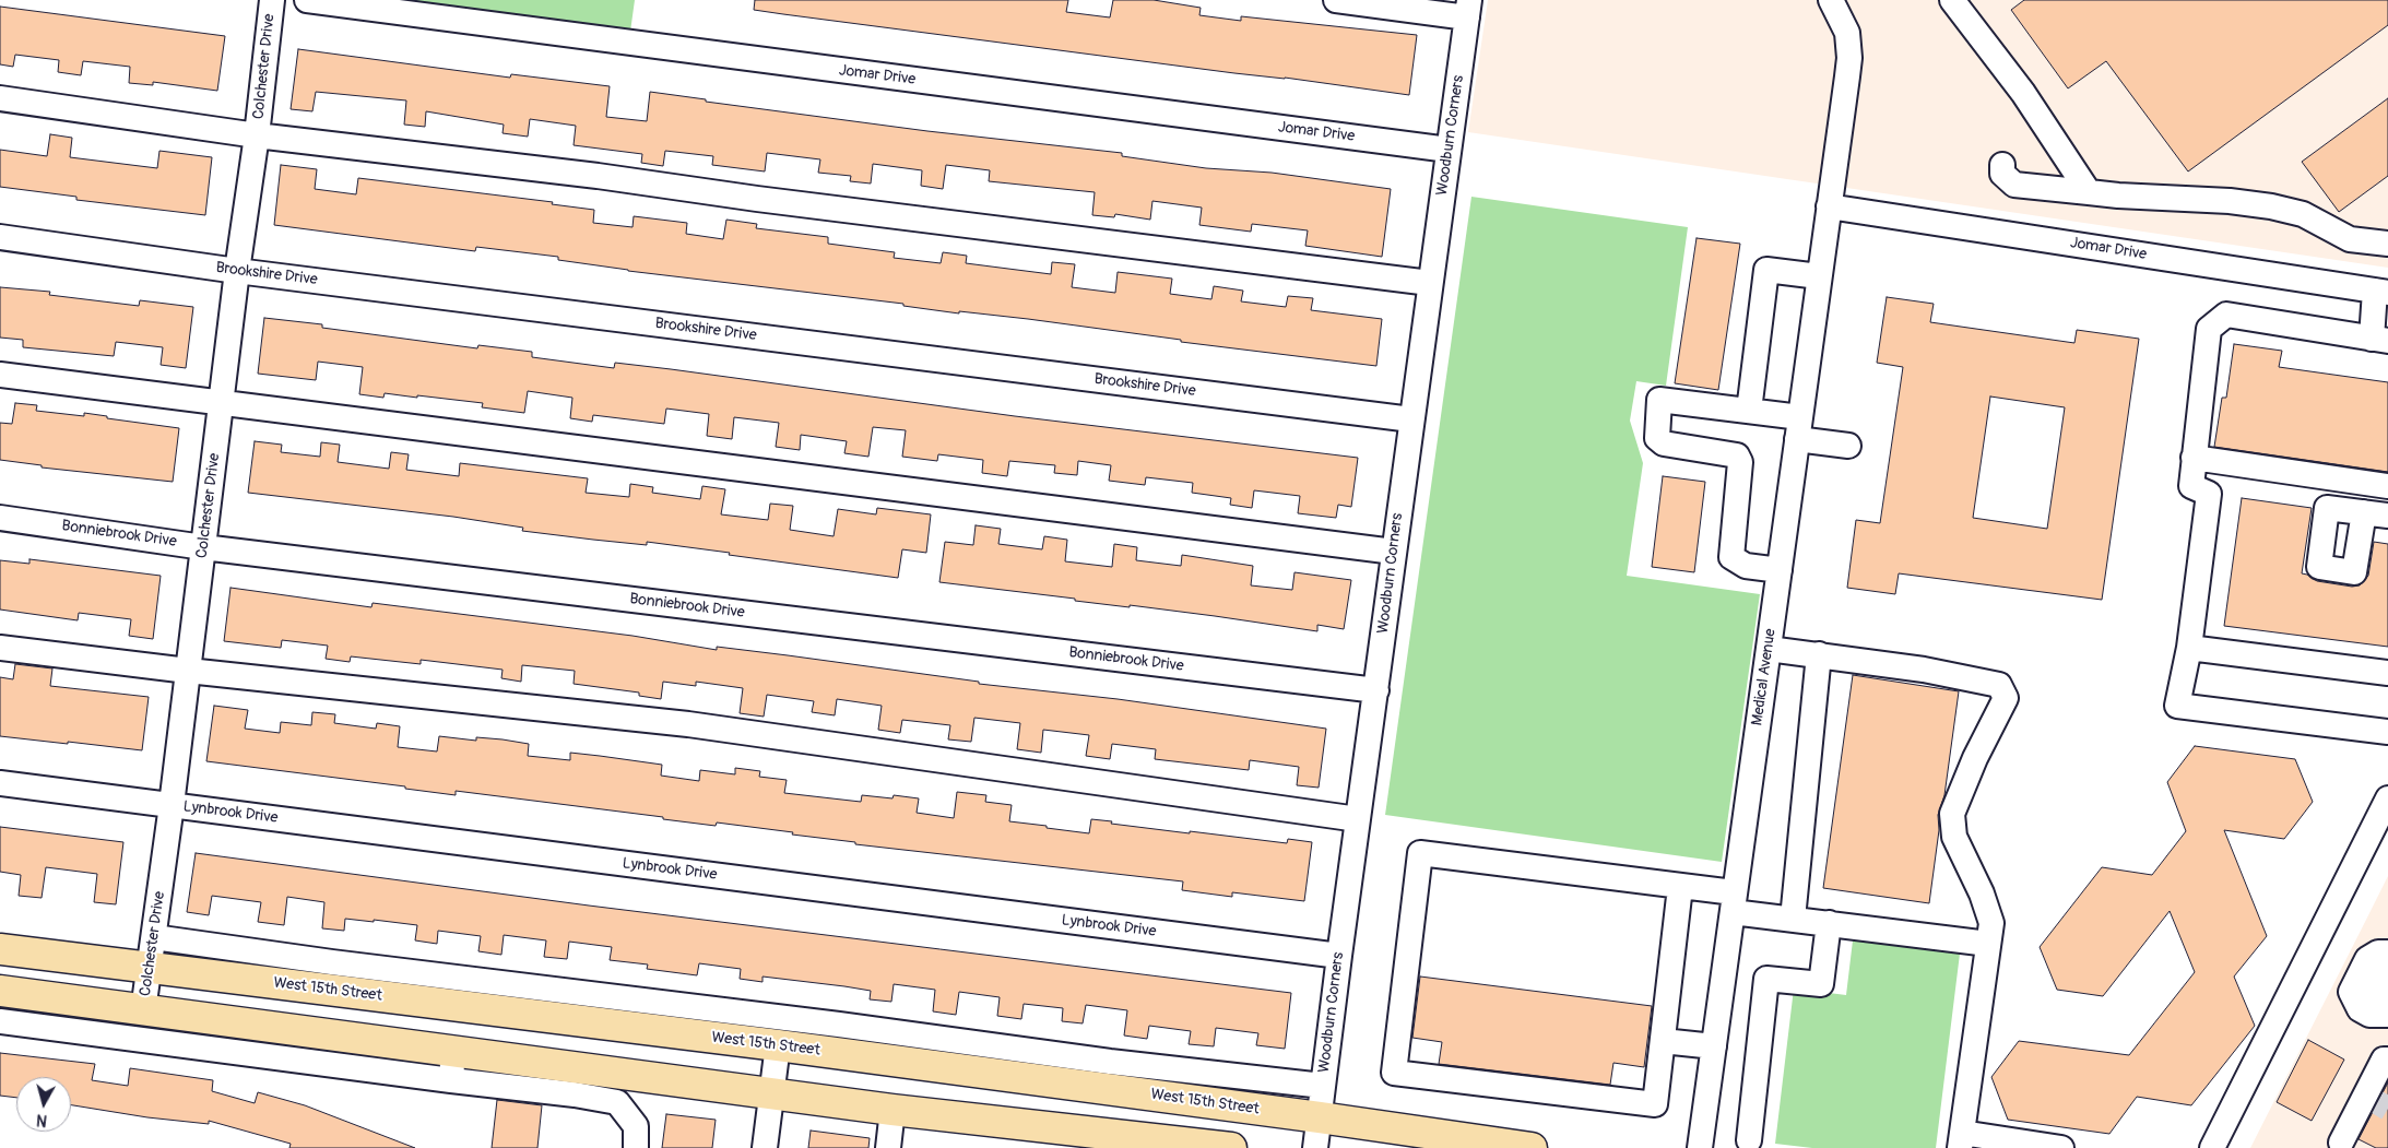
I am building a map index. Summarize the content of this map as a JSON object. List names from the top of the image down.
{
  "streets": {
    "main road": ["West 15th Street"],
    "street": [
      "Colchester Drive",
      "Jomar Drive",
      "Woodburn Corners",
      "Brookshire Drive",
      "Bonniebrook Drive",
      "Medical Avenue",
      "Lynbrook Drive"
    ]
  },
  "crossings": [
    ["Colchester Drive", "Brookshire Drive"],
    ["Colchester Drive", "Bonniebrook Drive"],
    ["Colchester Drive", "Lynbrook Drive"],
    ["Colchester Drive", "West 15th Street"],
    ["Jomar Drive", "Woodburn Corners"],
    ["Jomar Drive", "Medical Avenue"],
    ["Woodburn Corners", "Brookshire Drive"],
    ["Woodburn Corners", "Bonniebrook Drive"],
    ["Woodburn Corners", "Lynbrook Drive"],
    ["Woodburn Corners", "West 15th Street"]
  ],
  "north": "bottom"
}
